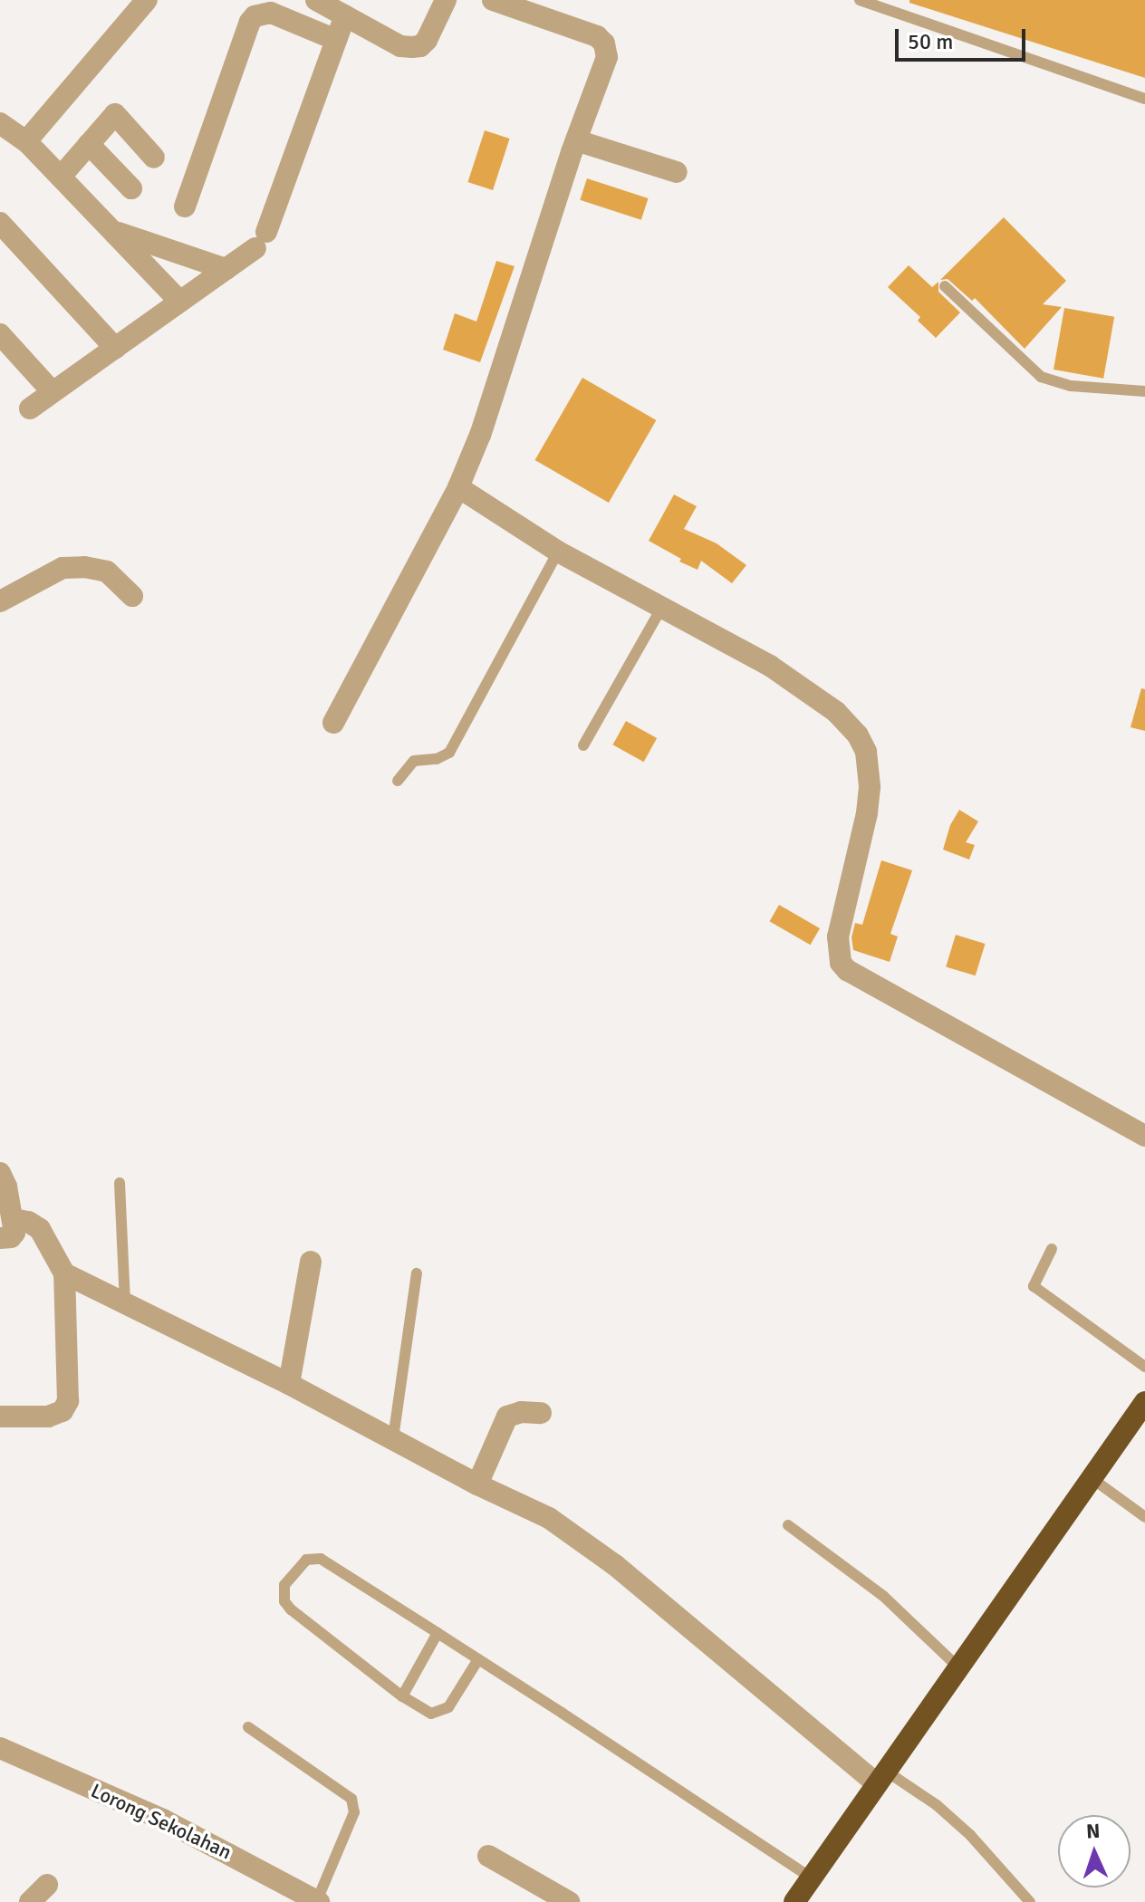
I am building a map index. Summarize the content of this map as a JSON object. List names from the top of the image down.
{
  "streets": {
    "street": ["Lorong Sekolahan"]
  },
  "scale_bar": "50 m",
  "north": "top"
}
